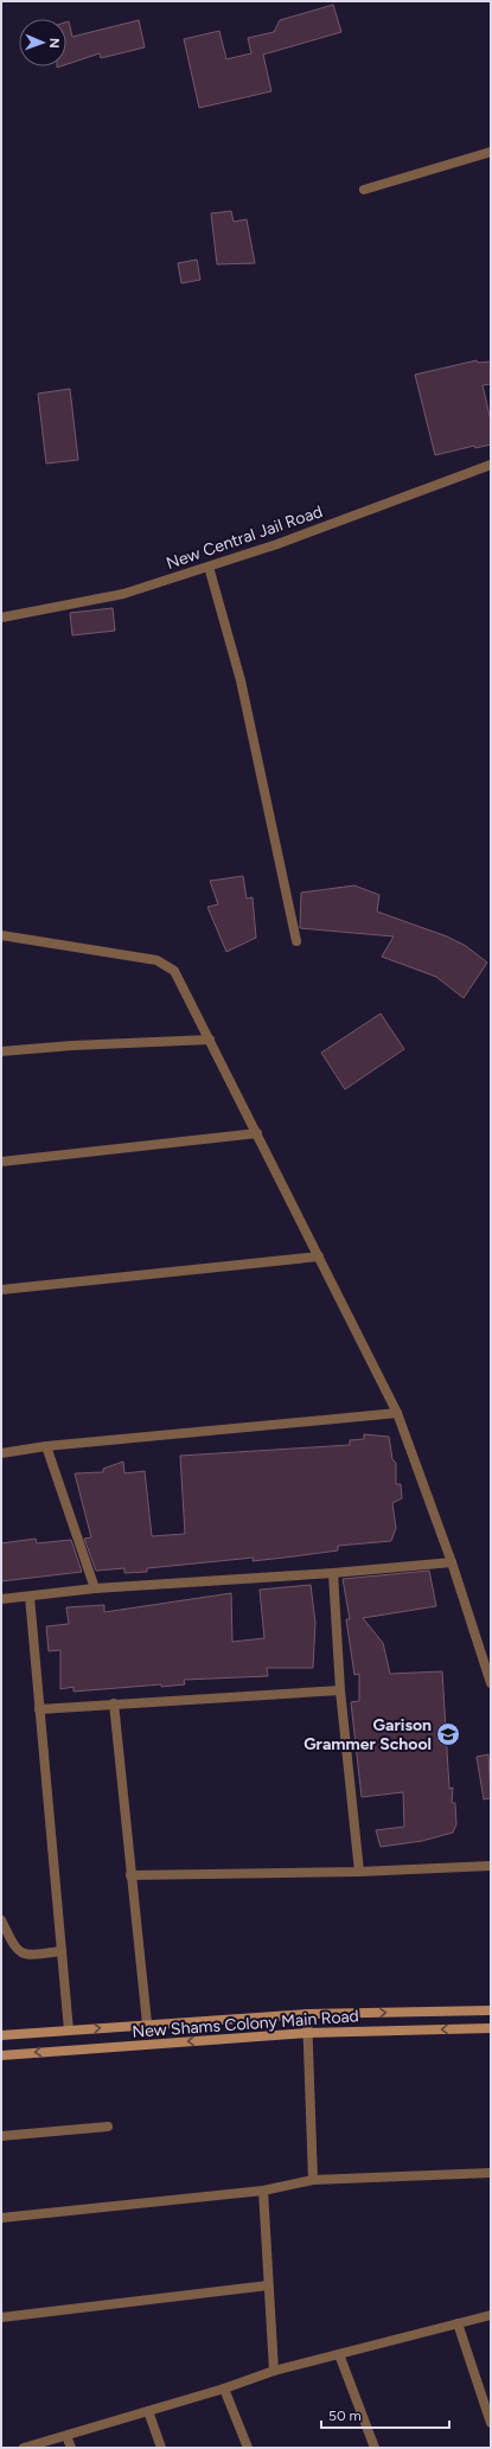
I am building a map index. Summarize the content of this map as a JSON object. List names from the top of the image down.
{
  "streets": {
    "main road": ["New Shams Colony Main Road"],
    "street": ["New Central Jail Road"]
  },
  "places": {
    "school or university": ["Garison Grammer School"]
  },
  "scale_bar": "50 m",
  "north": "right"
}
